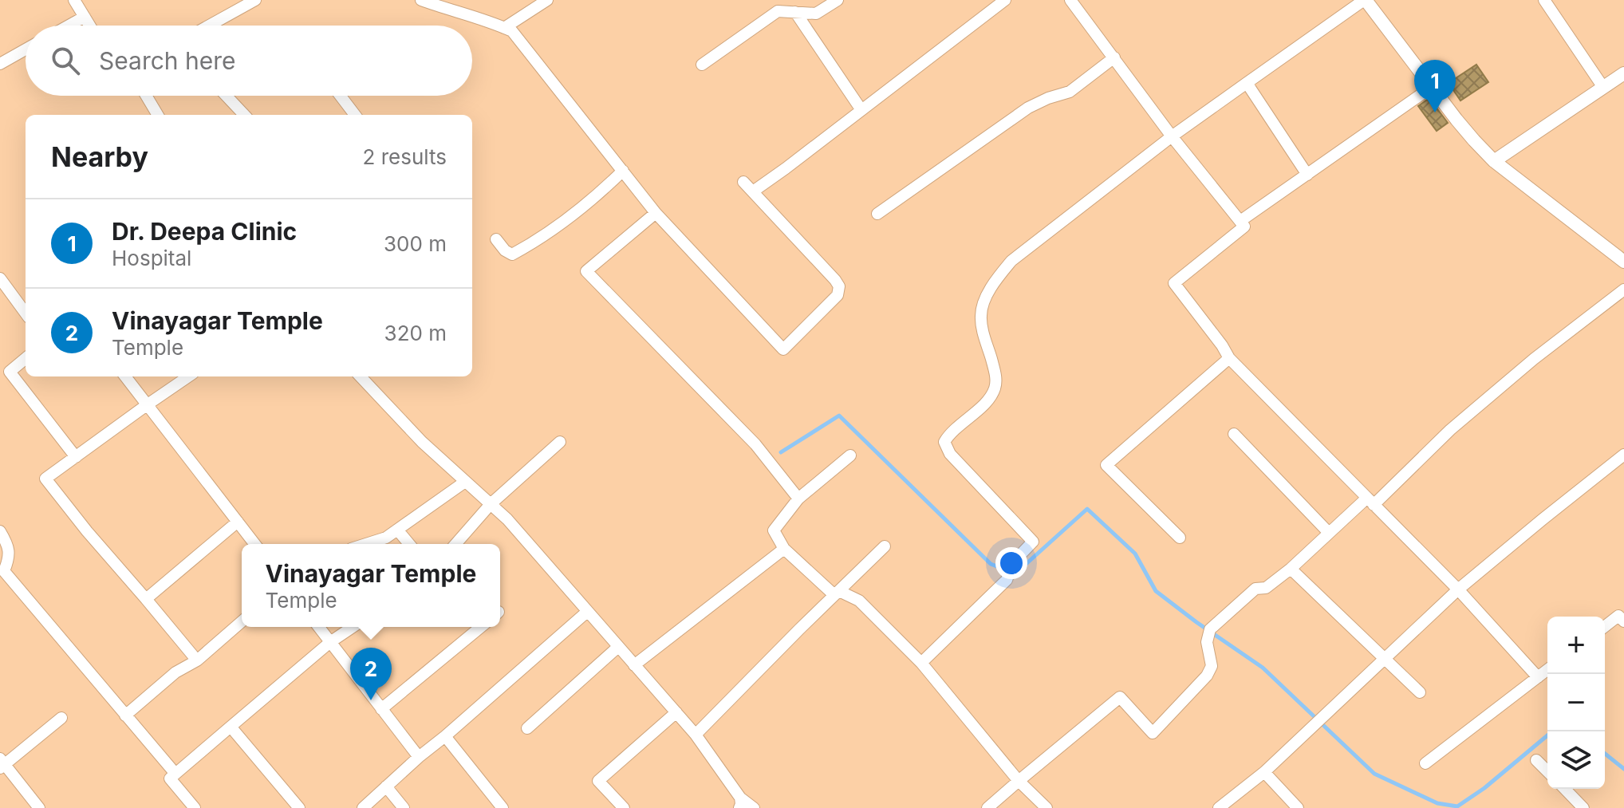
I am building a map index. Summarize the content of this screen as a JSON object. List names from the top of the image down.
{
  "page": {
    "search": "Search here",
    "pins": ["1", "2"],
    "heading": ["Nearby", "2 results"],
    "list": [
      {
        "mark": "1",
        "name": "Dr. Deepa Clinic",
        "note": "Hospital",
        "value": "300 m"
      },
      {
        "mark": "2",
        "name": "Vinayagar Temple",
        "note": "Temple",
        "value": "320 m"
      }
    ],
    "popup": ["Vinayagar Temple", "Temple"],
    "map_buttons": ["+", "−"]
  }
}
